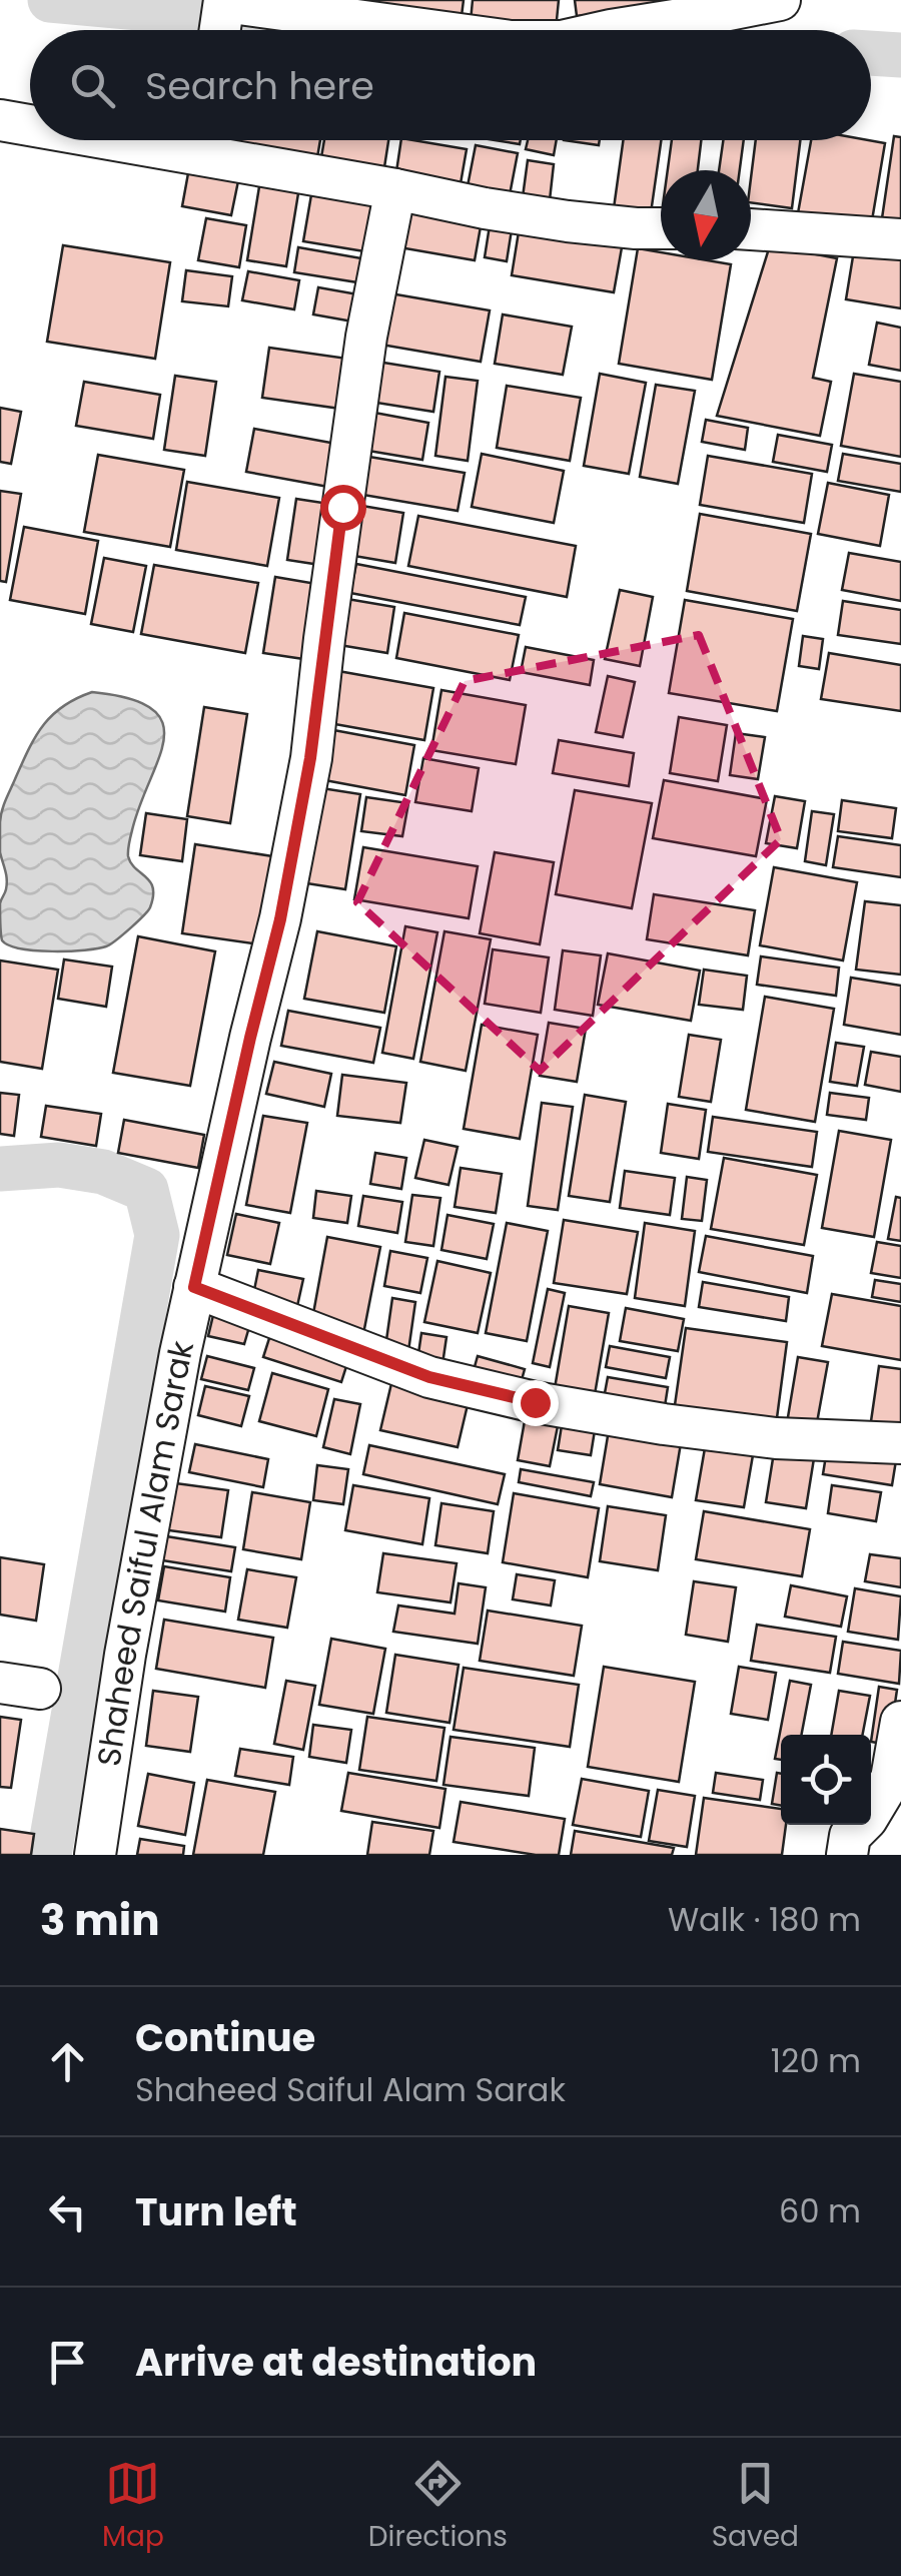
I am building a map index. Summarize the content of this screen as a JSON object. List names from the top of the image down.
{
  "streets": {
    "street": ["Shaheed Saiful Alam Sarak"]
  },
  "north": "bottom",
  "page": {
    "search": "Search here",
    "heading": ["3 min", "Walk · 180 m"],
    "list": [
      ["Continue", "Shaheed Saiful Alam Sarak", "120 m"],
      ["Turn left", "60 m"],
      "Arrive at destination"
    ],
    "nav": ["Map", "Directions", "Saved"]
  }
}
